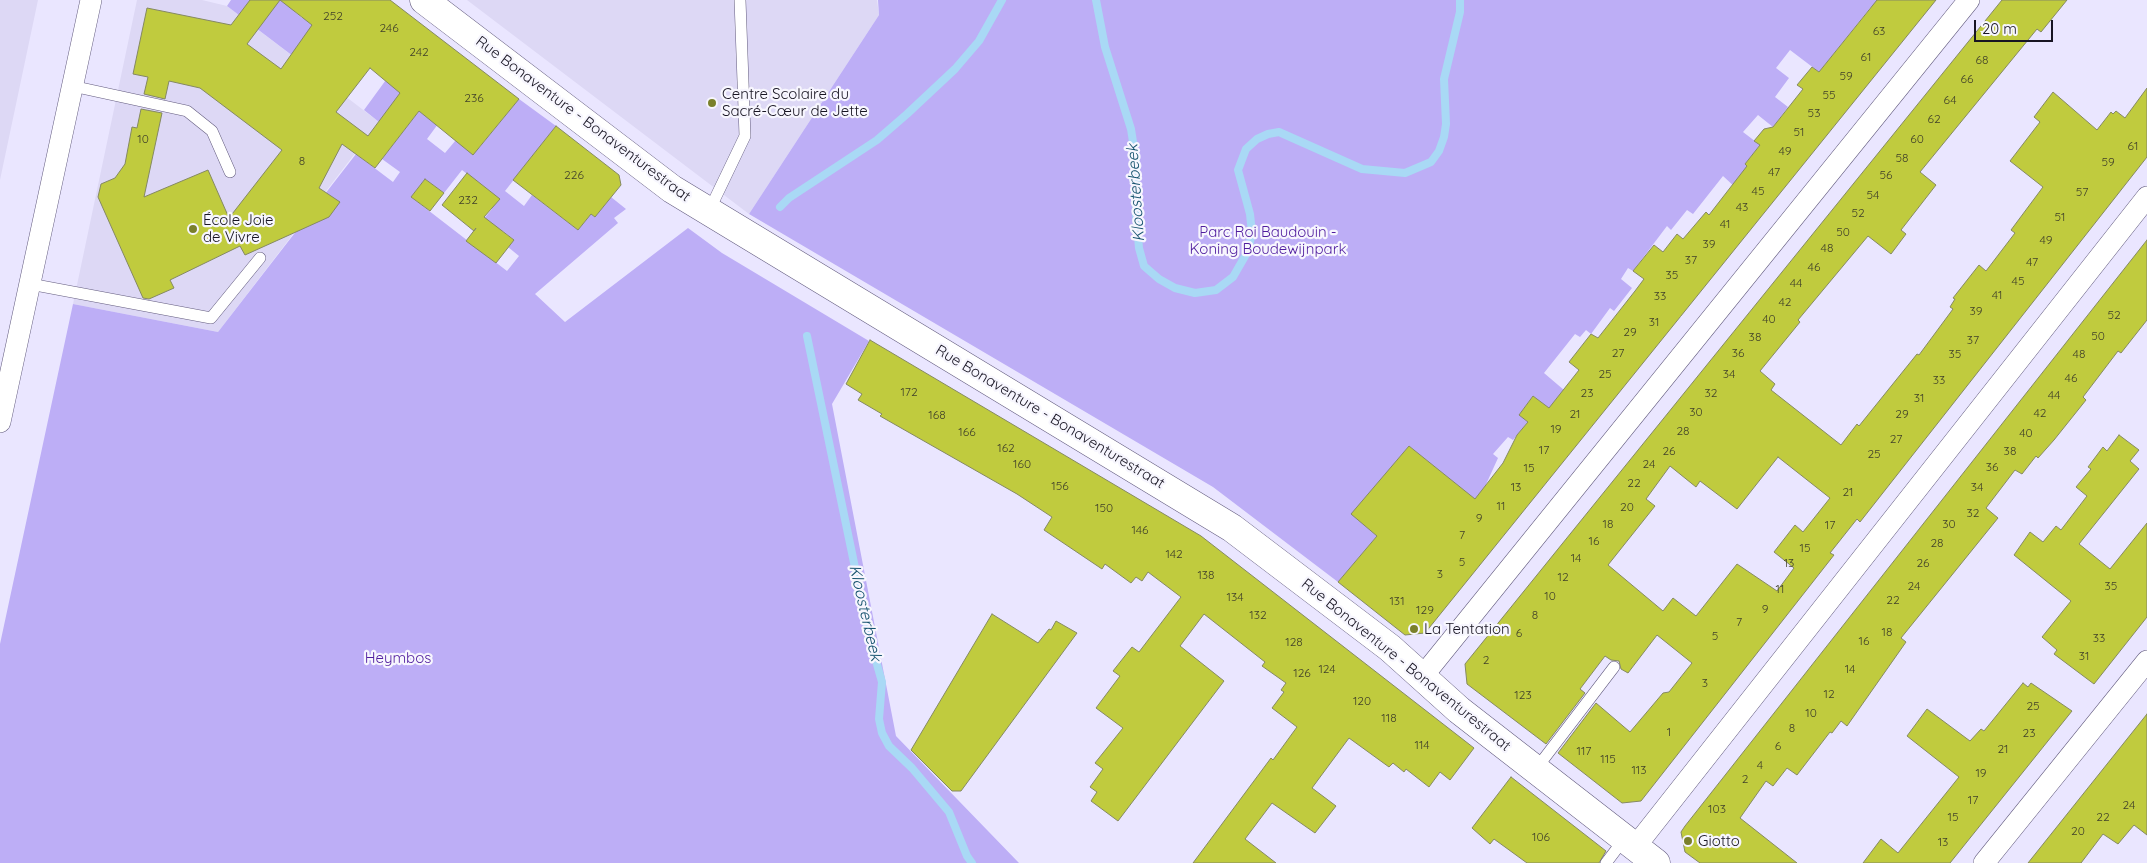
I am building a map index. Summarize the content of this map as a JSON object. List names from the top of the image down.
{
  "streets": {
    "street": ["Rue Bonaventure - Bonaventurestraat"]
  },
  "water": ["Kloosterbeek"],
  "parks": ["Parc Roi Baudouin - Koning Boudewijnpark", "Heymbos"],
  "places": [
    "Centre Scolaire du Sacré-Cœur de Jette",
    "École Joie de Vivre",
    "La Tentation",
    "Giotto"
  ],
  "house_numbers": [
    "252",
    "246",
    "63",
    "242",
    "61",
    "68",
    "59",
    "66",
    "55",
    "236",
    "64",
    "53",
    "62",
    "51",
    "10",
    "60",
    "61",
    "49",
    "58",
    "8",
    "59",
    "47",
    "226",
    "56",
    "45",
    "57",
    "54",
    "232",
    "43",
    "52",
    "51",
    "41",
    "50",
    "49",
    "39",
    "48",
    "37",
    "47",
    "46",
    "35",
    "45",
    "44",
    "41",
    "33",
    "42",
    "39",
    "52",
    "40",
    "31",
    "29",
    "50",
    "38",
    "37",
    "27",
    "36",
    "35",
    "48",
    "25",
    "34",
    "46",
    "33",
    "172",
    "23",
    "32",
    "44",
    "31",
    "30",
    "42",
    "21",
    "29",
    "168",
    "19",
    "28",
    "166",
    "40",
    "27",
    "162",
    "17",
    "26",
    "38",
    "25",
    "160",
    "24",
    "36",
    "15",
    "22",
    "156",
    "13",
    "34",
    "21",
    "11",
    "20",
    "150",
    "32",
    "9",
    "18",
    "30",
    "17",
    "146",
    "7",
    "16",
    "28",
    "15",
    "142",
    "14",
    "5",
    "13",
    "26",
    "3",
    "138",
    "12",
    "24",
    "35",
    "11",
    "10",
    "134",
    "22",
    "131",
    "9",
    "129",
    "132",
    "8",
    "7",
    "18",
    "6",
    "5",
    "33",
    "16",
    "128",
    "31",
    "2",
    "124",
    "14",
    "126",
    "3",
    "12",
    "123",
    "120",
    "25",
    "10",
    "118",
    "8",
    "1",
    "23",
    "114",
    "6",
    "21",
    "117",
    "115",
    "4",
    "113",
    "19",
    "2",
    "17",
    "24",
    "103",
    "15",
    "22",
    "20",
    "106",
    "13"
  ],
  "scale_bar": "20 m"
}
